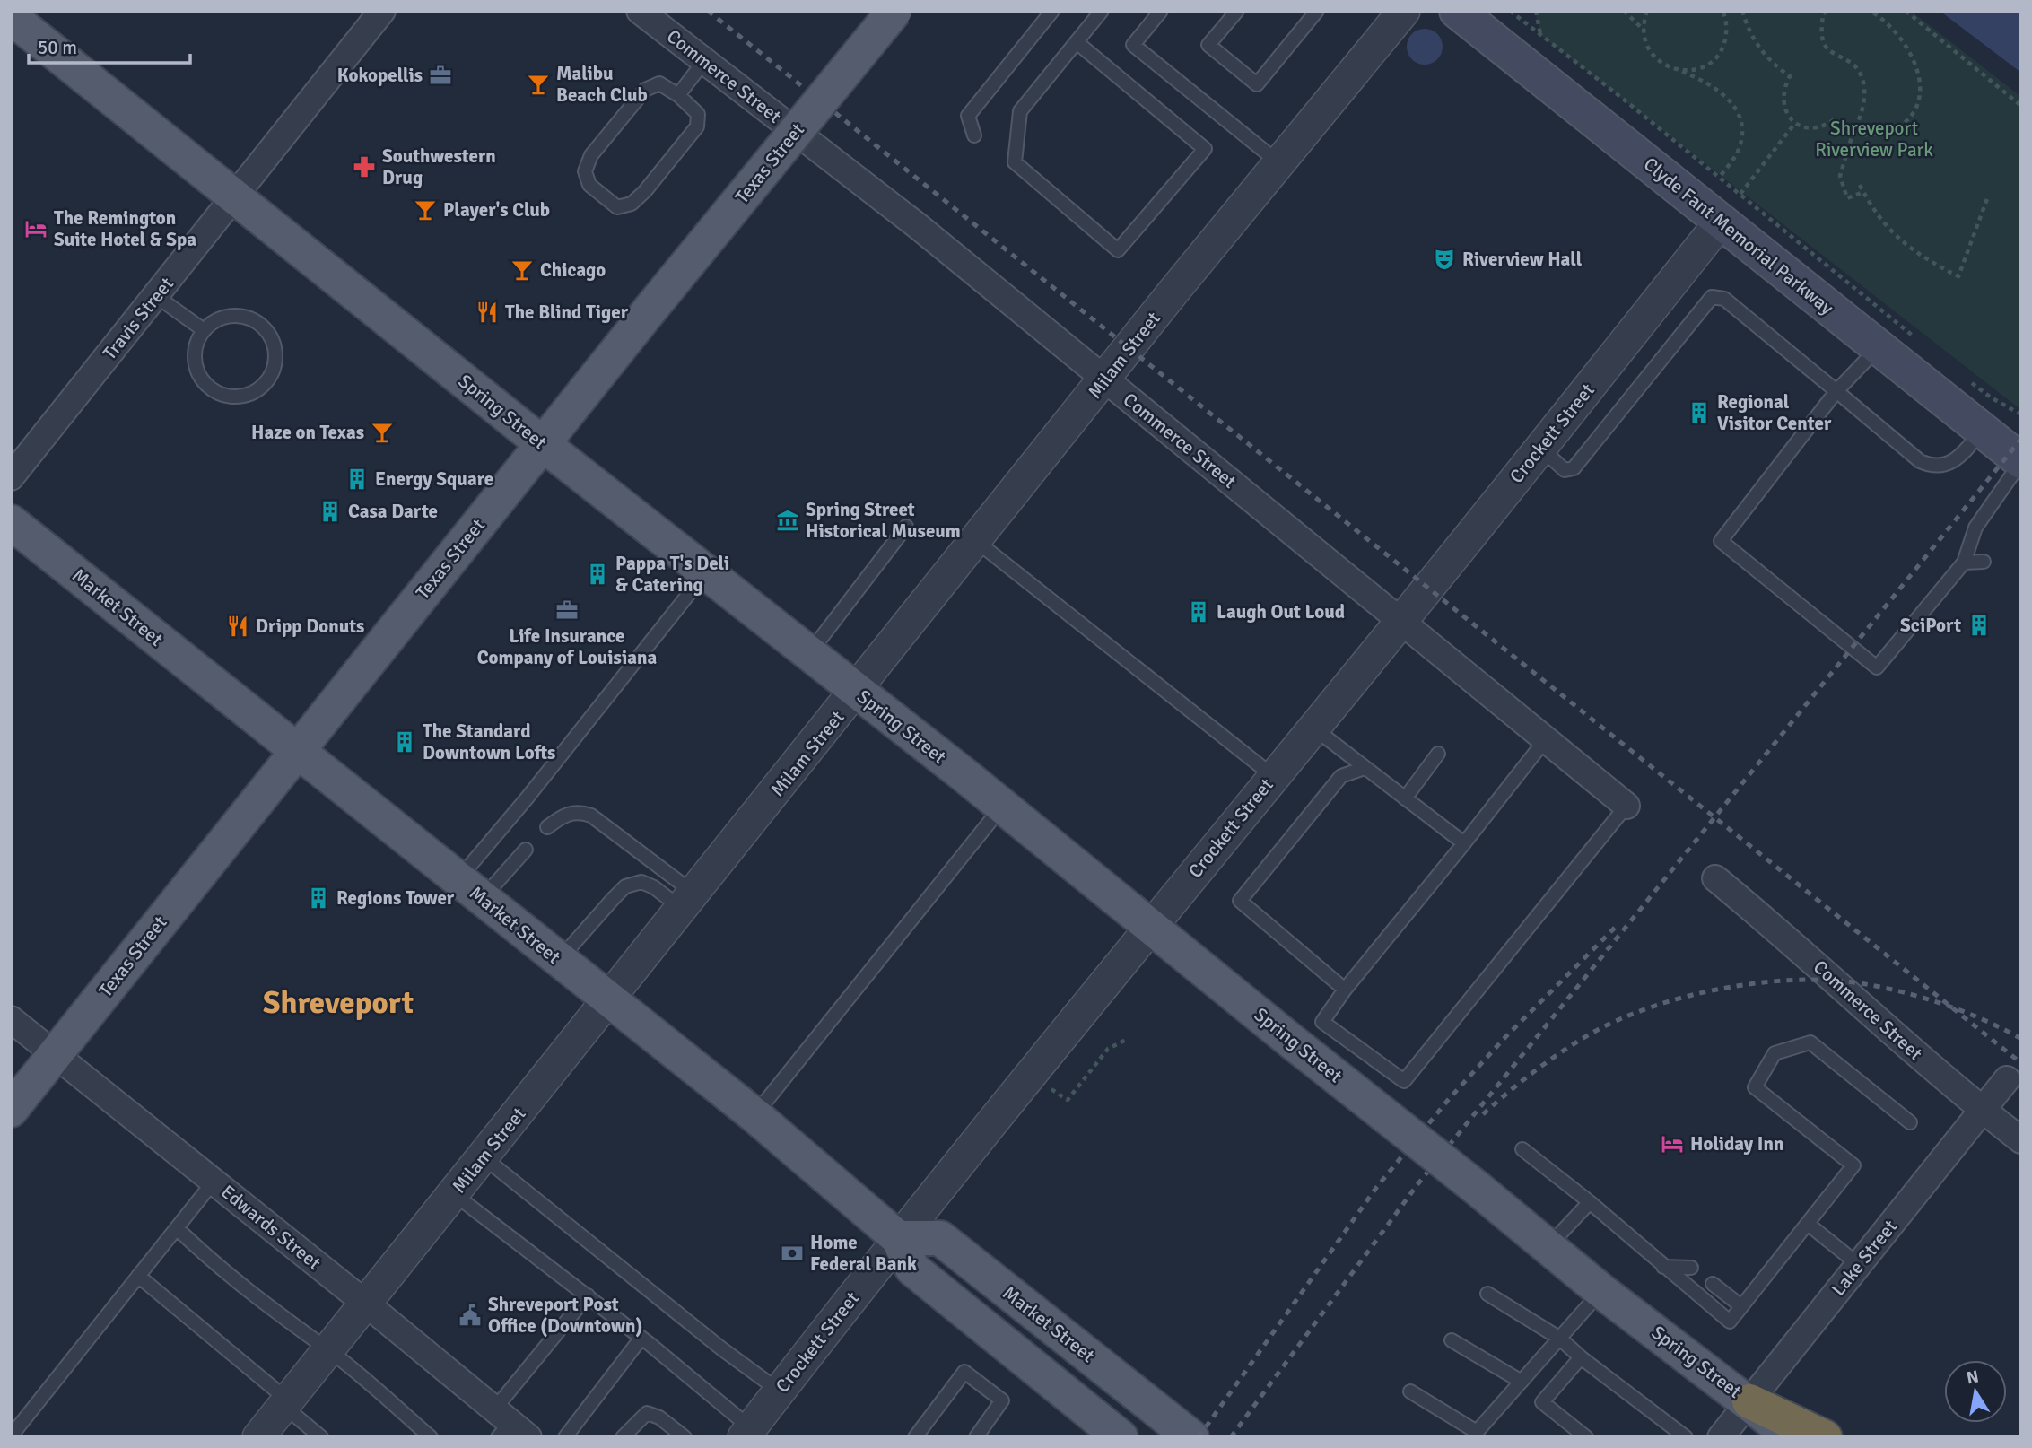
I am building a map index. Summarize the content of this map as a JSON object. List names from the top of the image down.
{
  "streets": {
    "main road": [
      "Texas Street",
      "Clyde Fant Memorial Parkway",
      "Spring Street",
      "Market Street"
    ],
    "street": [
      "Commerce Street",
      "Travis Street",
      "Milam Street",
      "Crockett Street",
      "Edwards Street",
      "Lake Street"
    ]
  },
  "crossings": [
    ["Commerce Street", "Milam Street"],
    ["Commerce Street", "Crockett Street"],
    ["Commerce Street", "Lake Street"],
    ["Texas Street", "Spring Street"],
    ["Texas Street", "Market Street"],
    ["Texas Street", "Edwards Street"],
    ["Clyde Fant Memorial Parkway", "Crockett Street"],
    ["Travis Street", "Spring Street"],
    ["Milam Street", "Spring Street"],
    ["Milam Street", "Market Street"],
    ["Milam Street", "Edwards Street"],
    ["Spring Street", "Crockett Street"],
    ["Spring Street", "Lake Street"],
    ["Crockett Street", "Market Street"]
  ],
  "districts": ["Shreveport"],
  "parks": ["Shreveport Riverview Park"],
  "places": {
    "office": ["Kokopellis", "Life Insurance Company of Louisiana"],
    "bar": [
      "Malibu Beach Club",
      "Player's Club",
      "Chicago",
      "Haze on Texas"
    ],
    "pharmacy": ["Southwestern Drug"],
    "hotel": ["The Remington Suite Hotel & Spa", "Holiday Inn"],
    "theatre": ["Riverview Hall"],
    "restaurant": ["The Blind Tiger", "Dripp Donuts"],
    "building": [
      "Regional Visitor Center",
      "Energy Square",
      "Casa Darte",
      "Pappa T's Deli & Catering",
      "Laugh Out Loud",
      "SciPort",
      "The Standard Downtown Lofts",
      "Regions Tower"
    ],
    "museum": ["Spring Street Historical Museum"],
    "bank": ["Home Federal Bank"],
    "public building": ["Shreveport Post Office (Downtown)"]
  },
  "scale_bar": "50 m",
  "north": "top"
}
